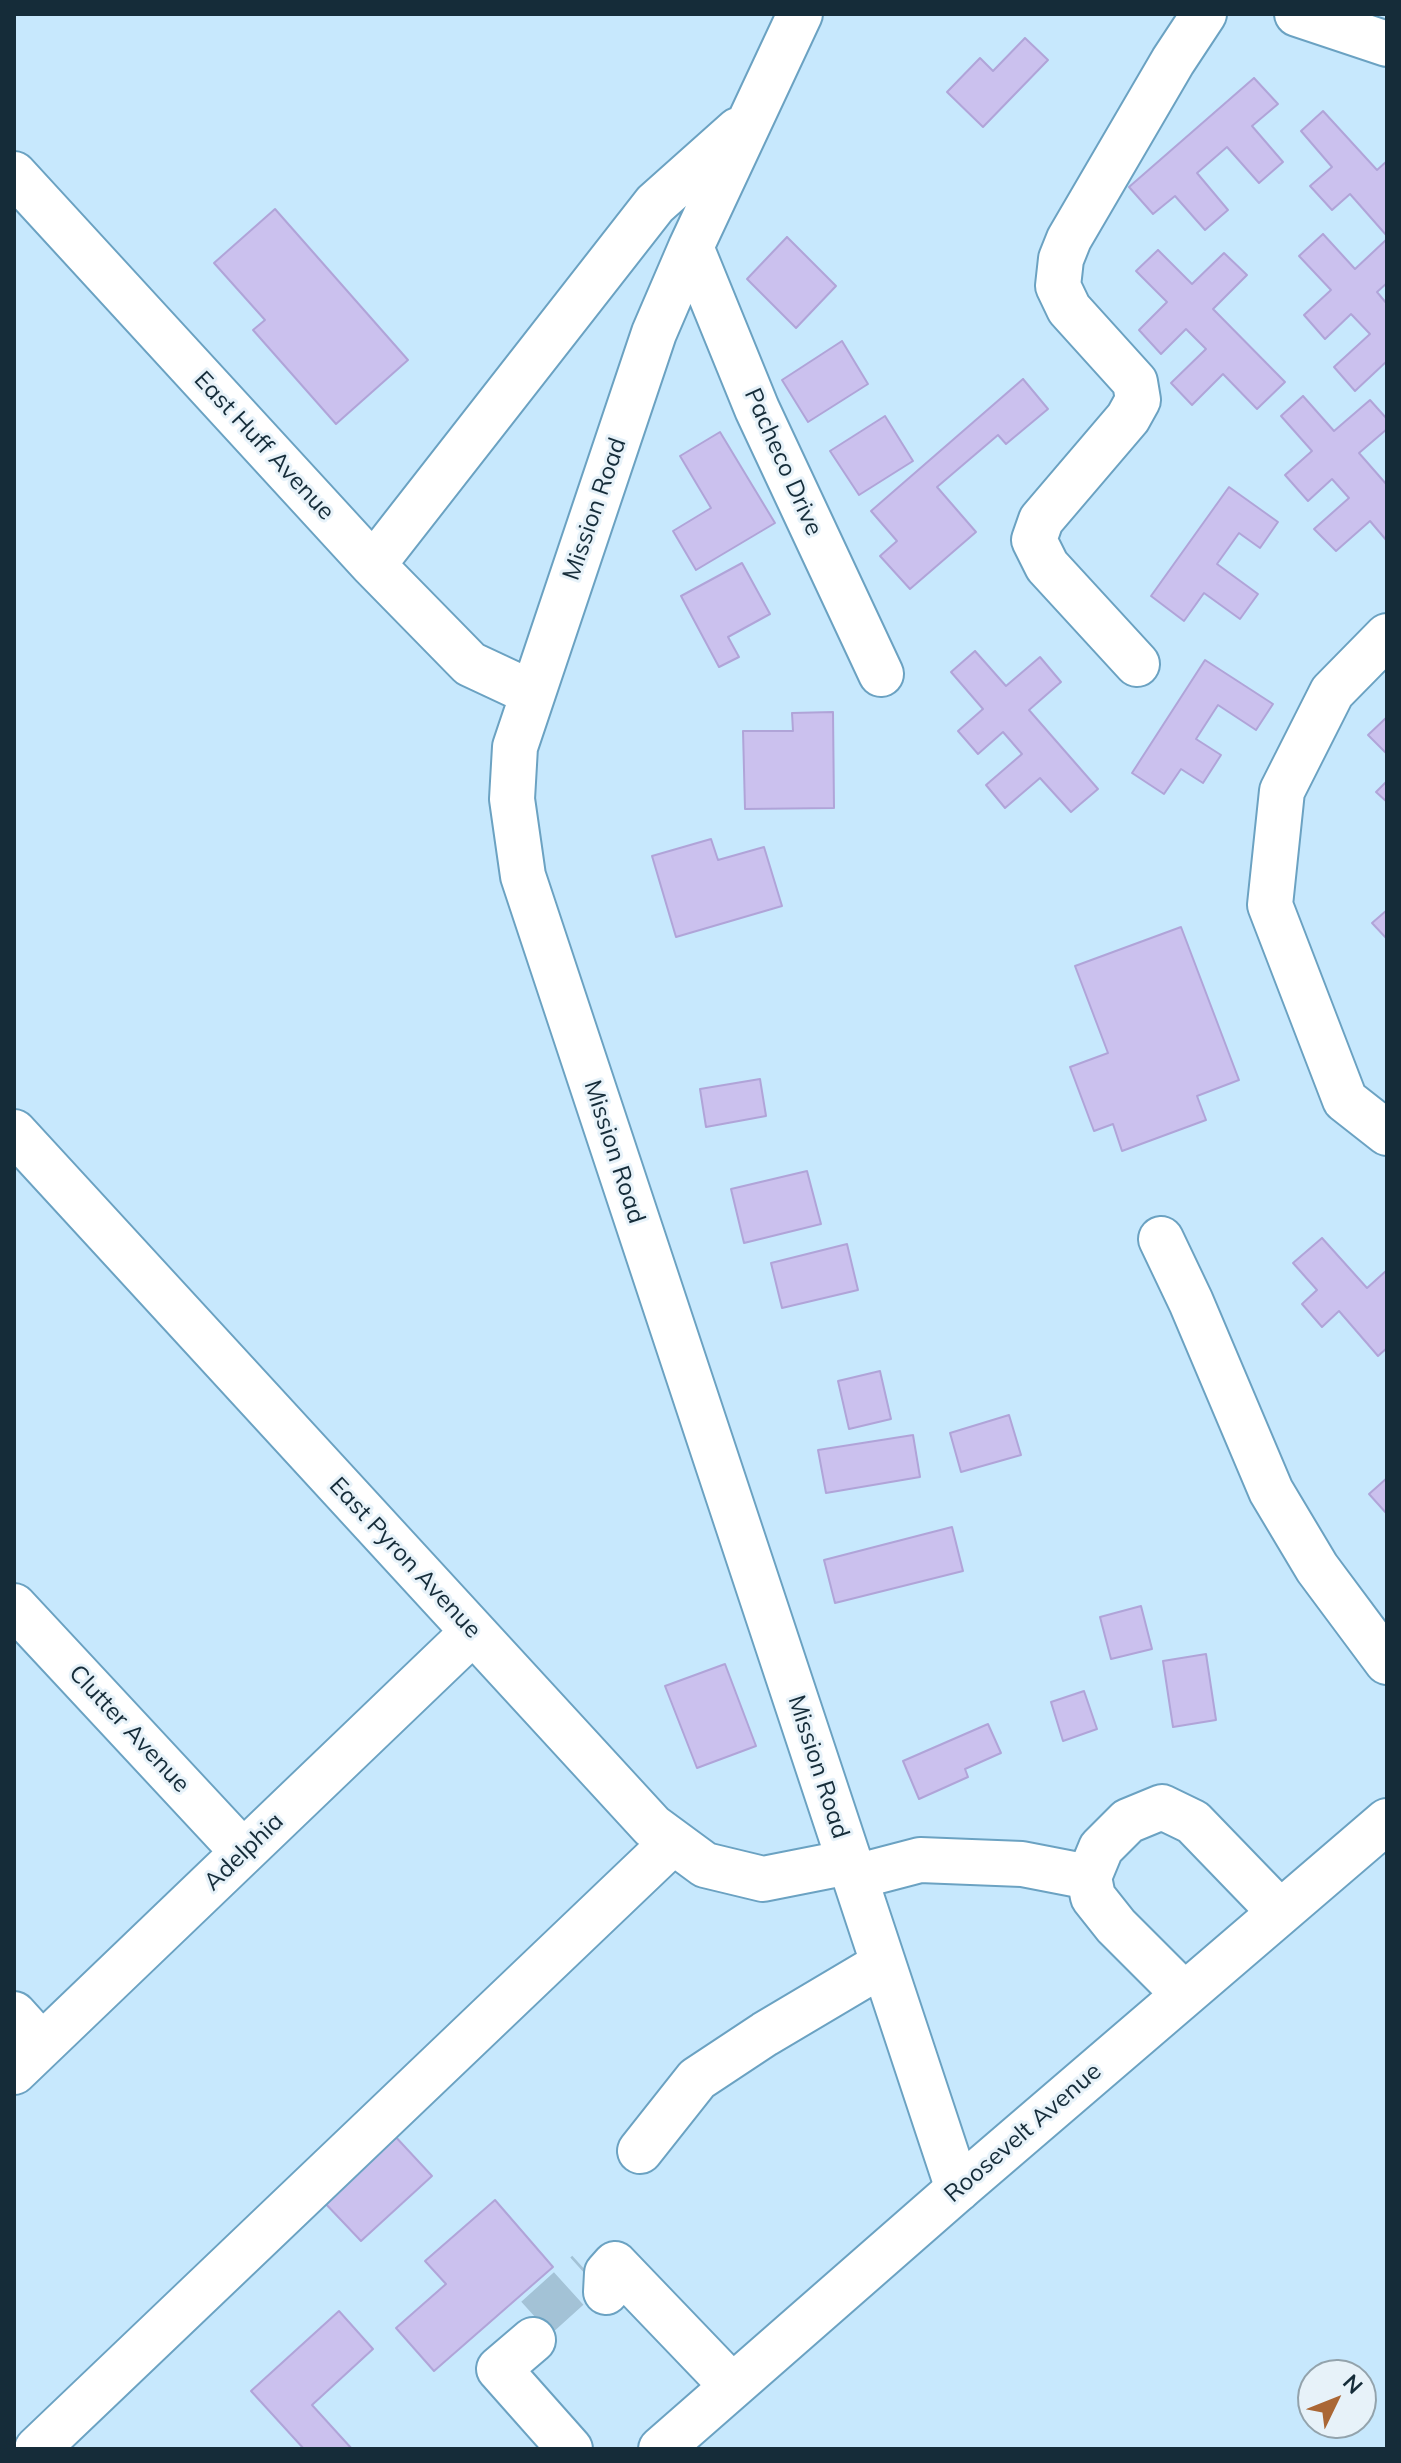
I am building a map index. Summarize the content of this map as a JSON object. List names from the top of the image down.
{
  "streets": {
    "street": [
      "East Huff Avenue",
      "Pacheco Drive",
      "Mission Road",
      "East Pyron Avenue",
      "Clutter Avenue",
      "Adelphia",
      "Roosevelt Avenue"
    ]
  },
  "crossings": [
    ["East Huff Avenue", "Mission Road"],
    ["Pacheco Drive", "Mission Road"],
    ["Mission Road", "East Pyron Avenue"],
    ["Mission Road", "Roosevelt Avenue"],
    ["East Pyron Avenue", "Adelphia"],
    ["Clutter Avenue", "Adelphia"]
  ],
  "north": "top right"
}
